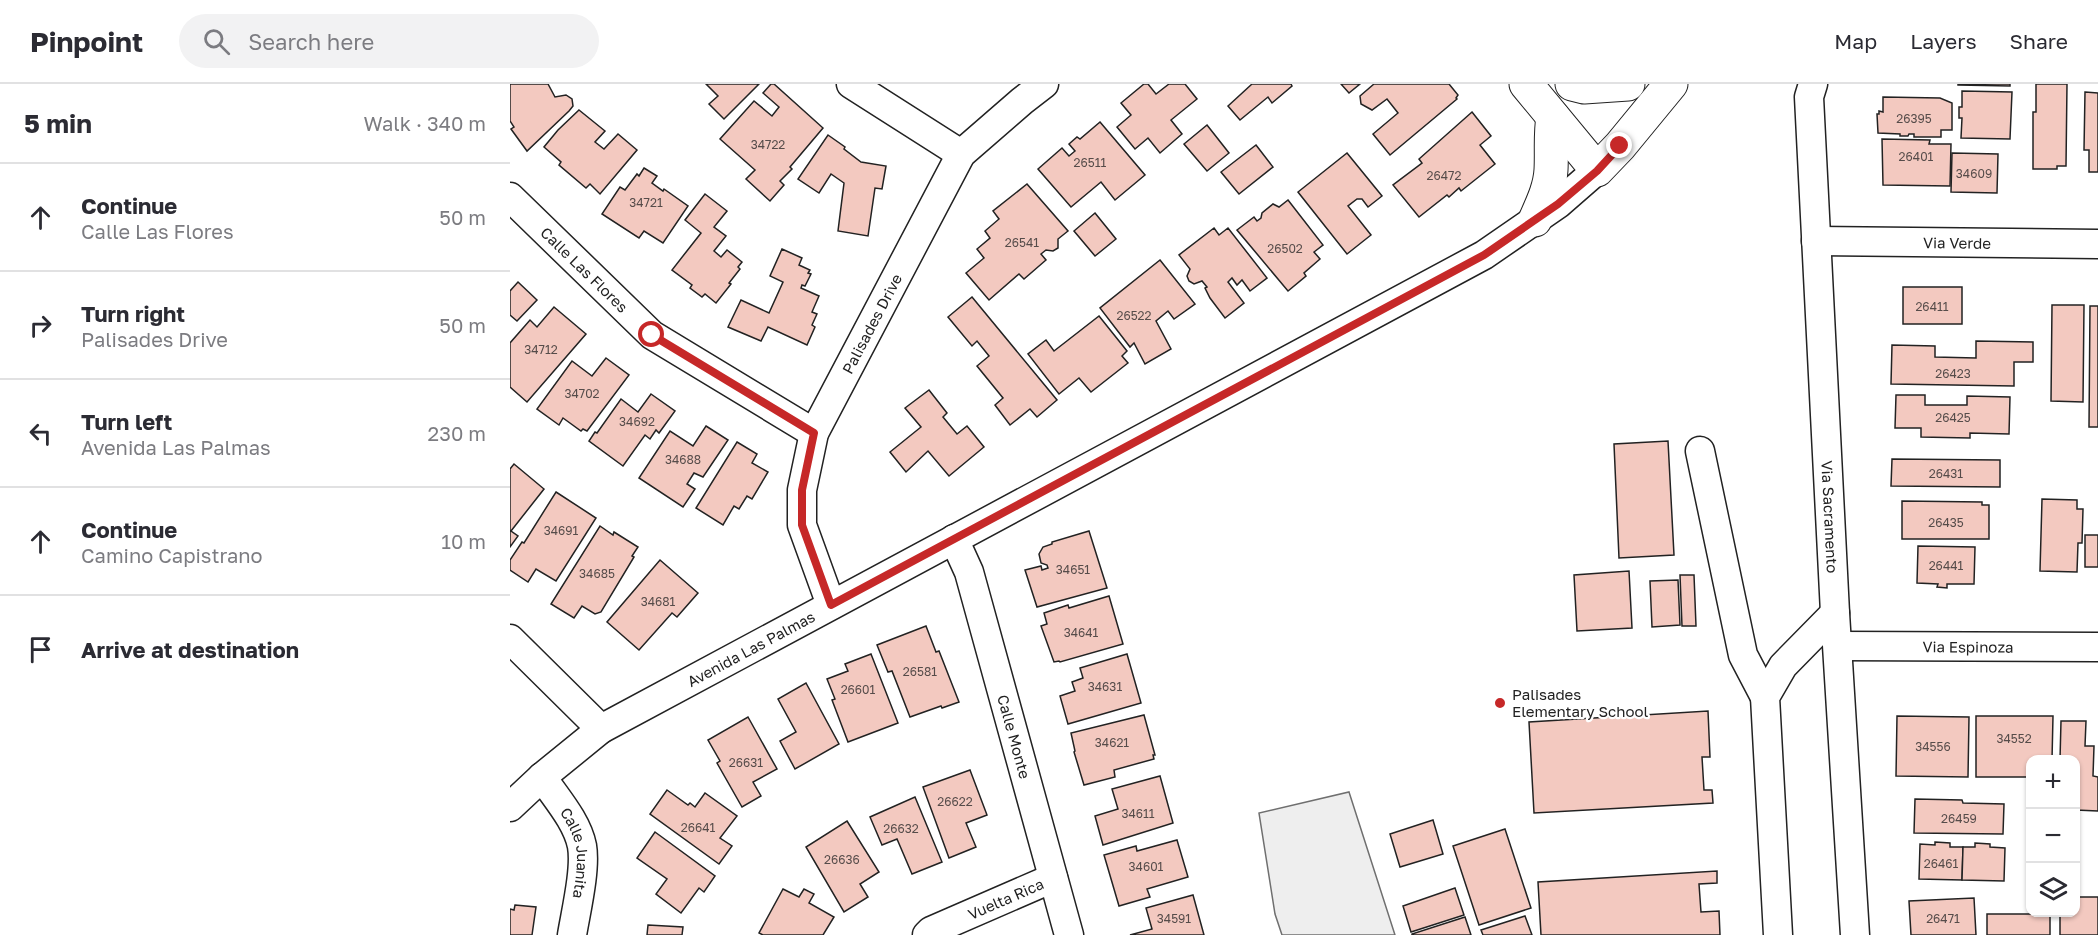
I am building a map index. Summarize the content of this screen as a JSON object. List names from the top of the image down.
{
  "streets": {
    "street": [
      "Via Verde",
      "Calle Las Flores",
      "Palisades Drive",
      "Via Sacramento",
      "Via Espinoza",
      "Avenida Las Palmas",
      "Calle Monte",
      "Calle Juanita",
      "Vuelta Rica"
    ]
  },
  "crossings": [
    ["Via Verde", "Via Sacramento"],
    ["Calle Las Flores", "Palisades Drive"],
    ["Palisades Drive", "Avenida Las Palmas"],
    ["Via Sacramento", "Via Espinoza"],
    ["Avenida Las Palmas", "Calle Monte"],
    ["Avenida Las Palmas", "Calle Juanita"],
    ["Calle Monte", "Vuelta Rica"]
  ],
  "places": ["Palisades Elementary School"],
  "house_numbers": [
    "26395",
    "34722",
    "26401",
    "26511",
    "34609",
    "26472",
    "34721",
    "26541",
    "26502",
    "26411",
    "26522",
    "34712",
    "26423",
    "34702",
    "26425",
    "34692",
    "34688",
    "26431",
    "26435",
    "34691",
    "26441",
    "34651",
    "34685",
    "34681",
    "34641",
    "26581",
    "34631",
    "26601",
    "34552",
    "34621",
    "34556",
    "26631",
    "26622",
    "34611",
    "26459",
    "26641",
    "26632",
    "26636",
    "26461",
    "34601",
    "34591",
    "26471"
  ],
  "page": {
    "header": "Pinpoint",
    "search": "Search here",
    "nav": ["Map", "Layers", "Share"],
    "heading": ["5 min", "Walk · 340 m"],
    "list": [
      ["Continue", "Calle Las Flores", "50 m"],
      ["Turn right", "Palisades Drive", "50 m"],
      ["Turn left", "Avenida Las Palmas", "230 m"],
      ["Continue", "Camino Capistrano", "10 m"],
      "Arrive at destination"
    ],
    "map_buttons": ["+", "−"]
  }
}
